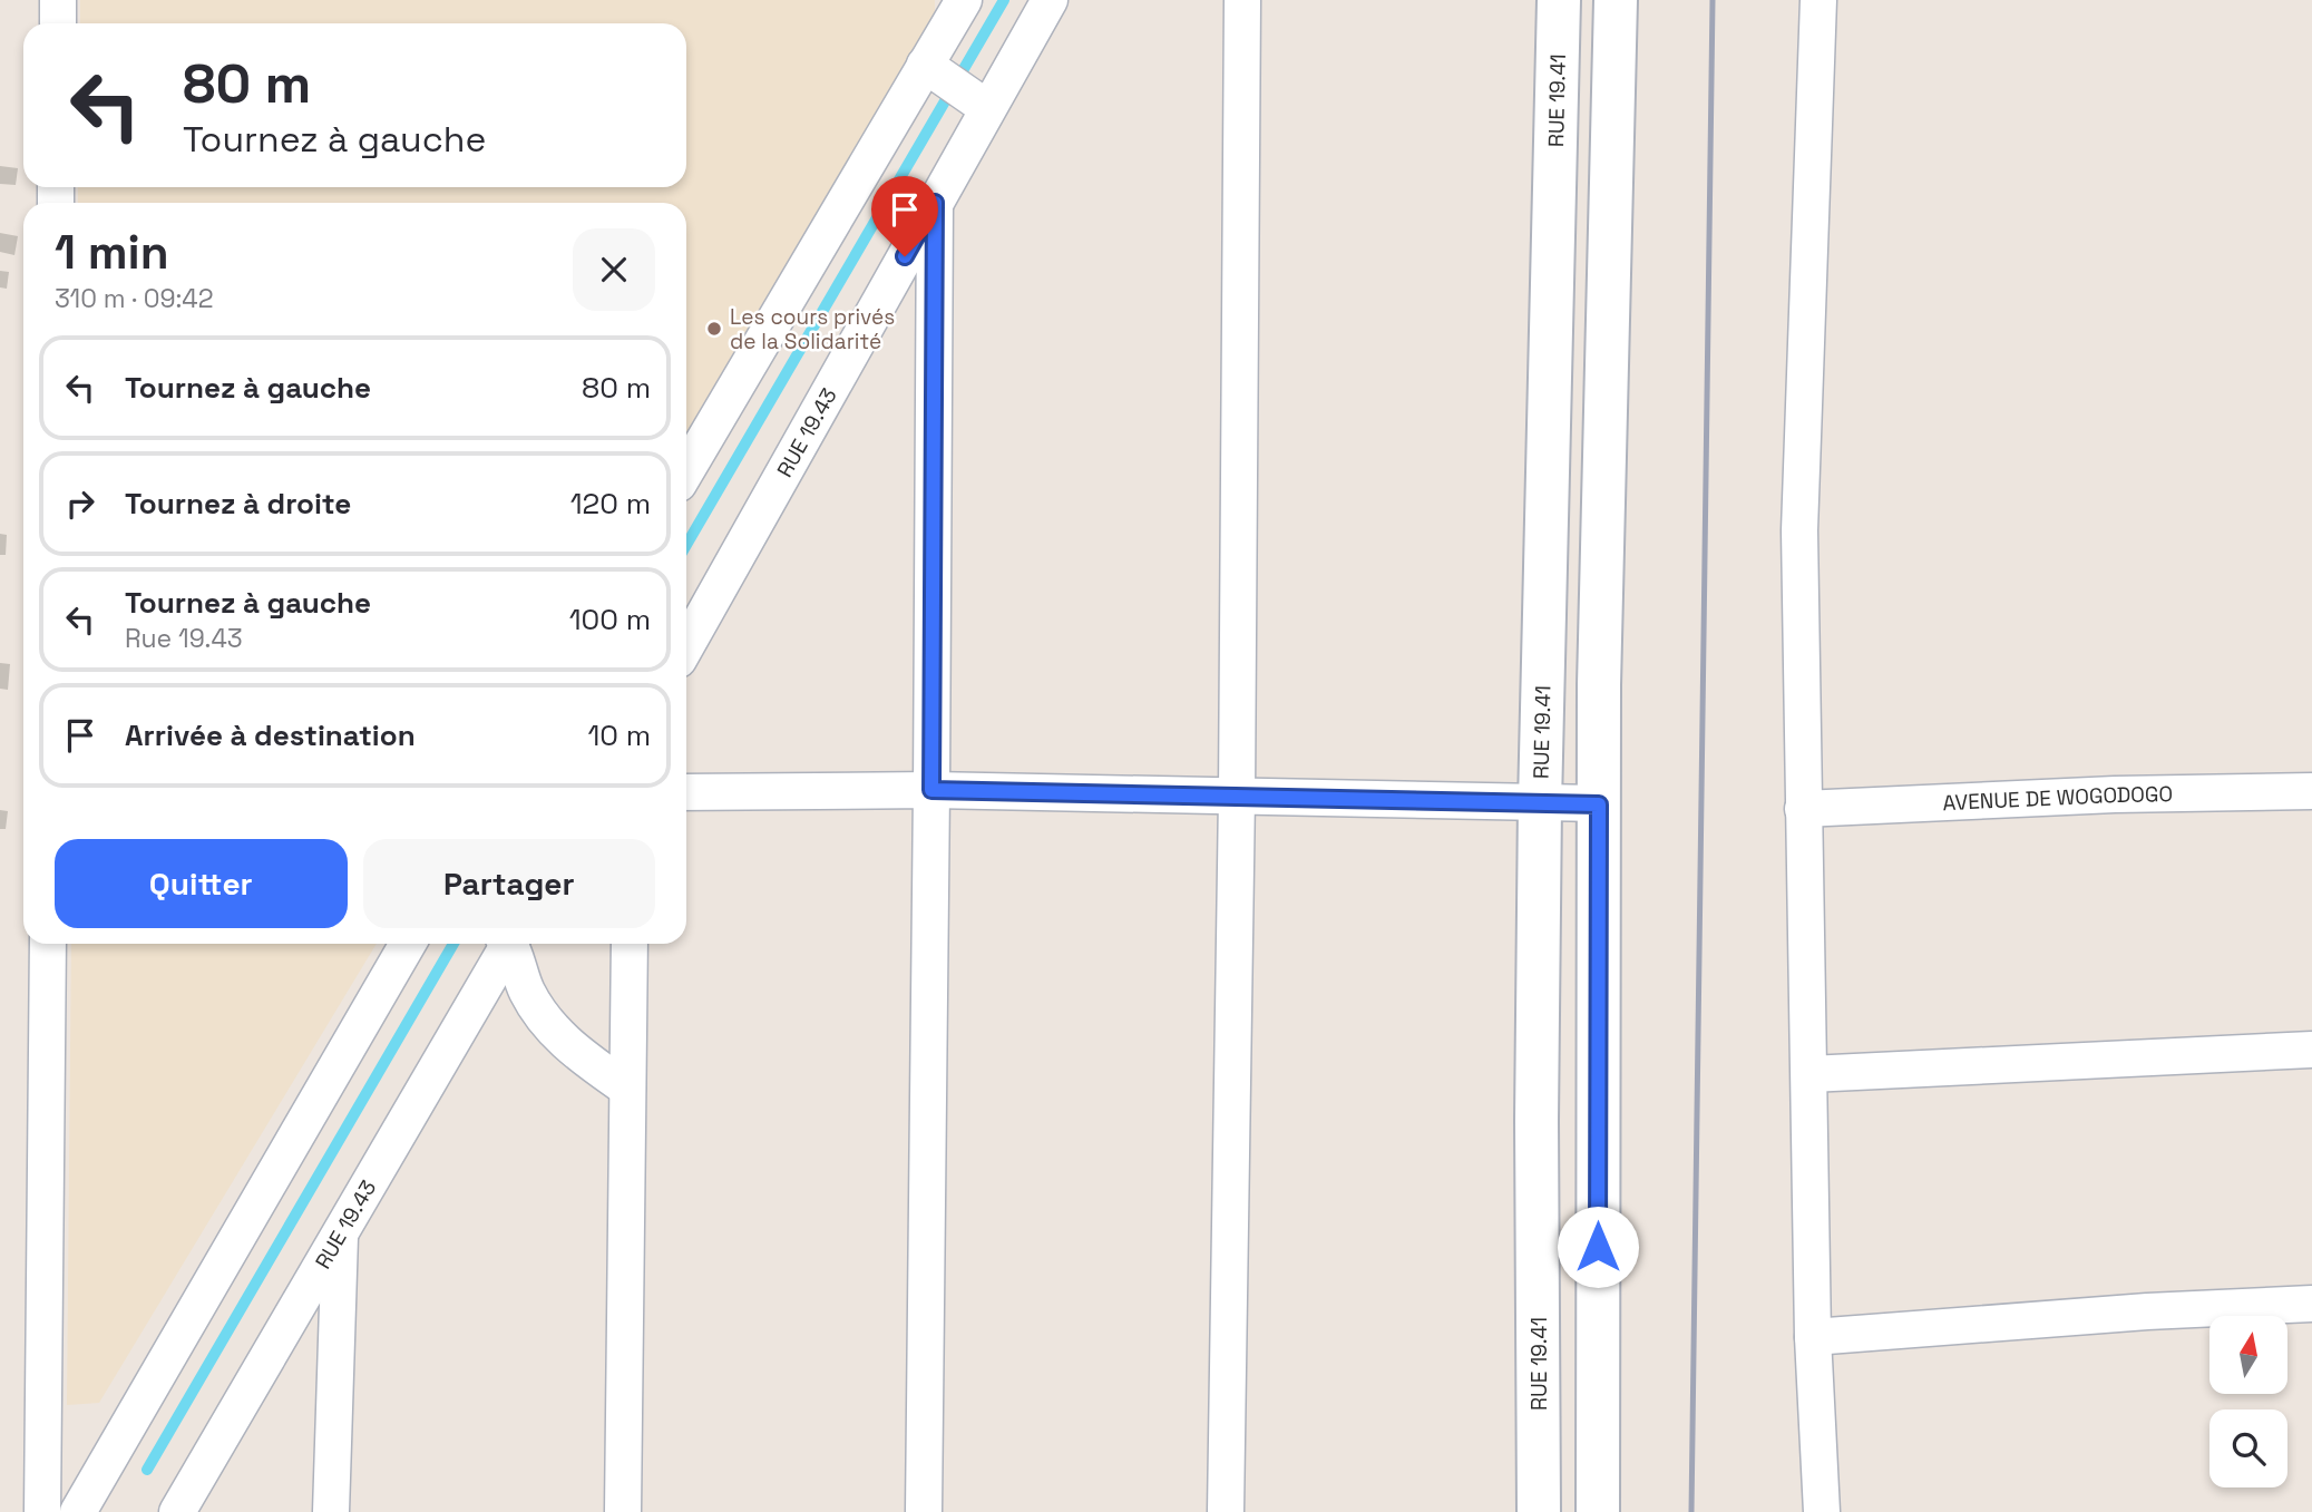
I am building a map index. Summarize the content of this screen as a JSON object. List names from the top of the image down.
{
  "streets": {
    "main road": ["RUE 19.41"],
    "street": ["RUE 19.43", "AVENUE DE WOGODOGO"]
  },
  "places": ["Les cours privés de la Solidarité"],
  "north": "top",
  "page": {
    "turn": ["80 m", "Tournez à gauche"],
    "heading": ["1 min", "310 m · 09:42"],
    "list": [
      {
        "name": "Tournez à gauche",
        "value": "80 m"
      },
      {
        "name": "Tournez à droite",
        "value": "120 m"
      },
      {
        "name": "Tournez à gauche",
        "note": "Rue 19.43",
        "value": "100 m"
      },
      {
        "name": "Arrivée à destination",
        "value": "10 m"
      }
    ],
    "buttons": ["Quitter", "Partager"]
  }
}
